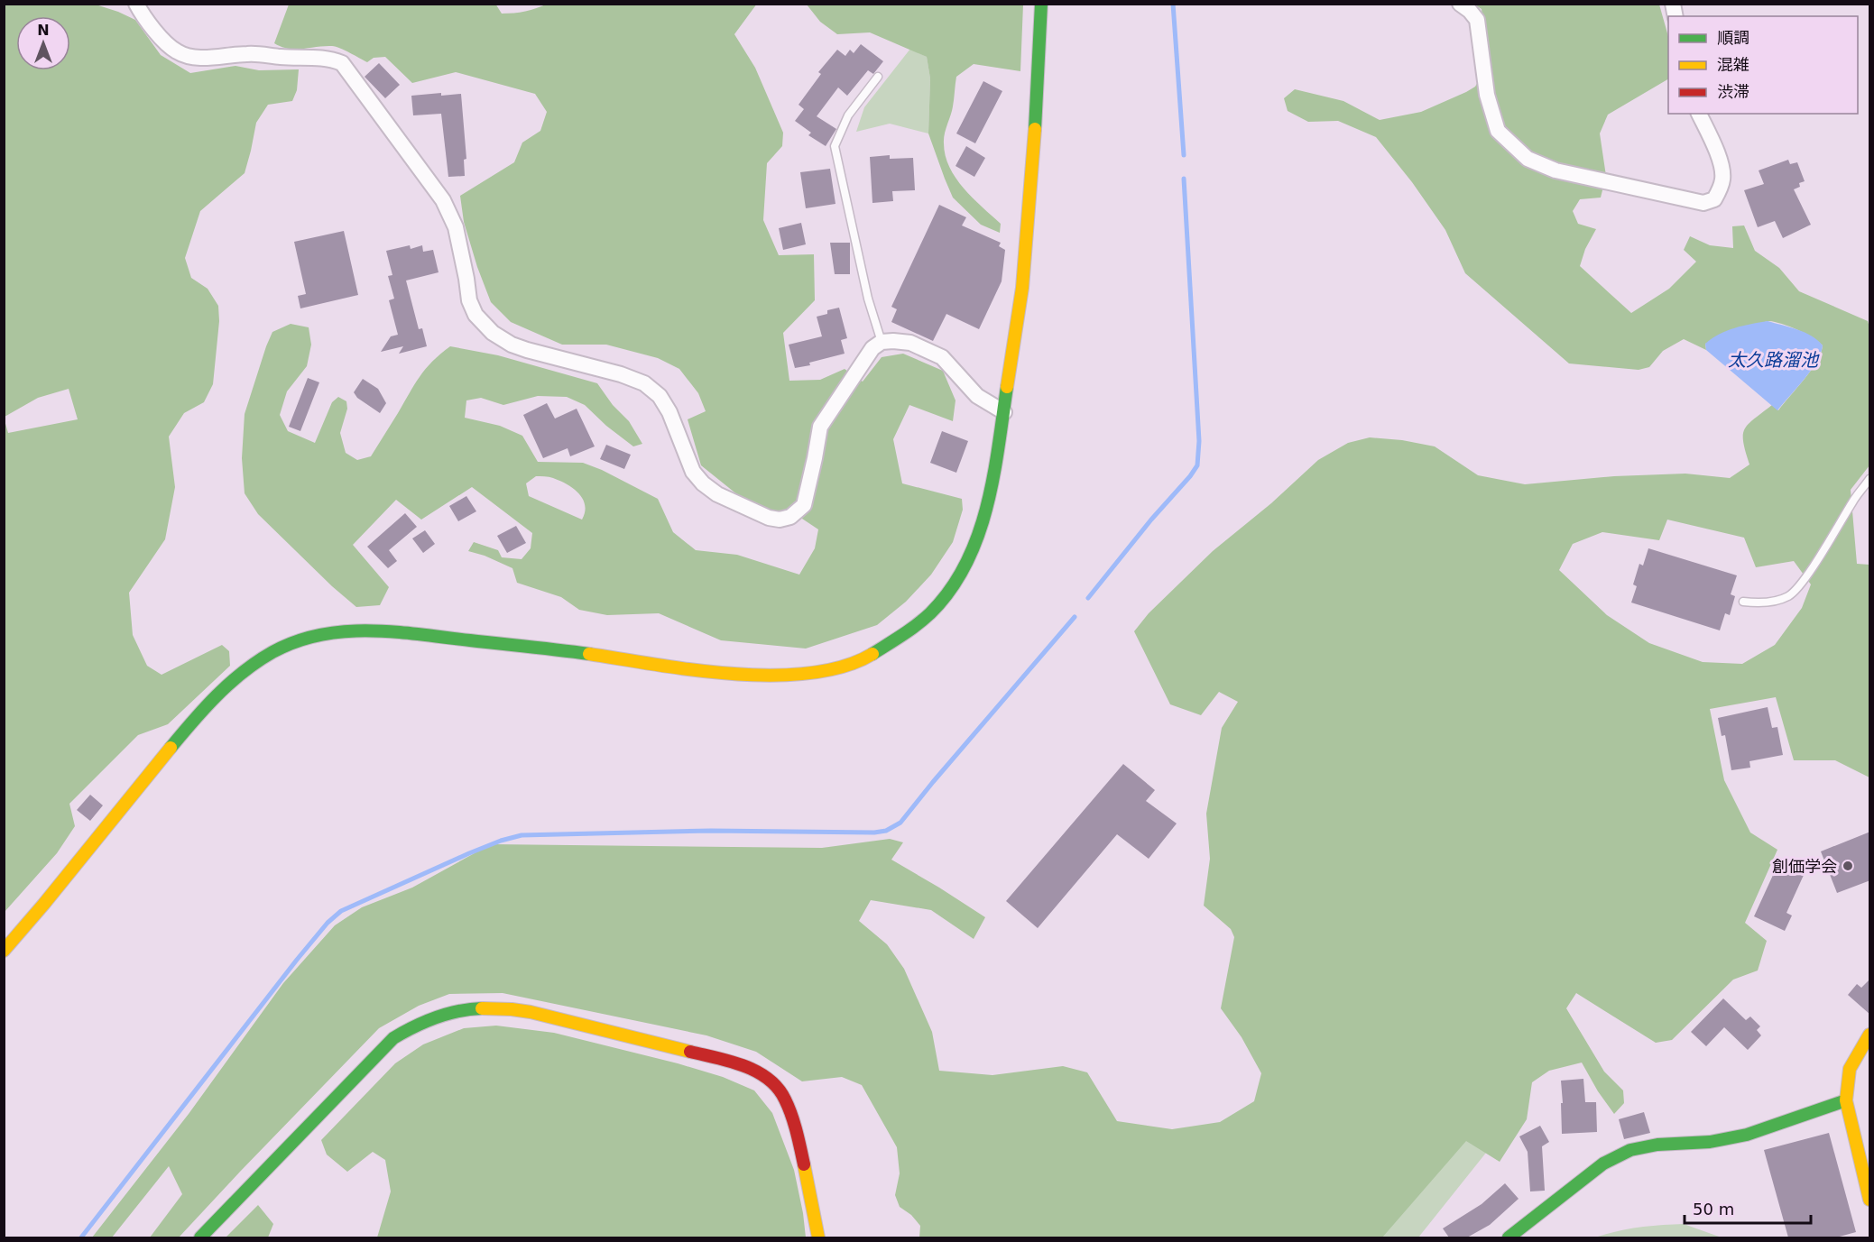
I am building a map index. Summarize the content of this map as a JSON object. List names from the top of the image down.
{
  "water": ["太久路溜池"],
  "places": ["創価学会"],
  "legend": ["順調", "混雑", "渋滞"],
  "scale_bar": "50 m",
  "north": "top"
}
